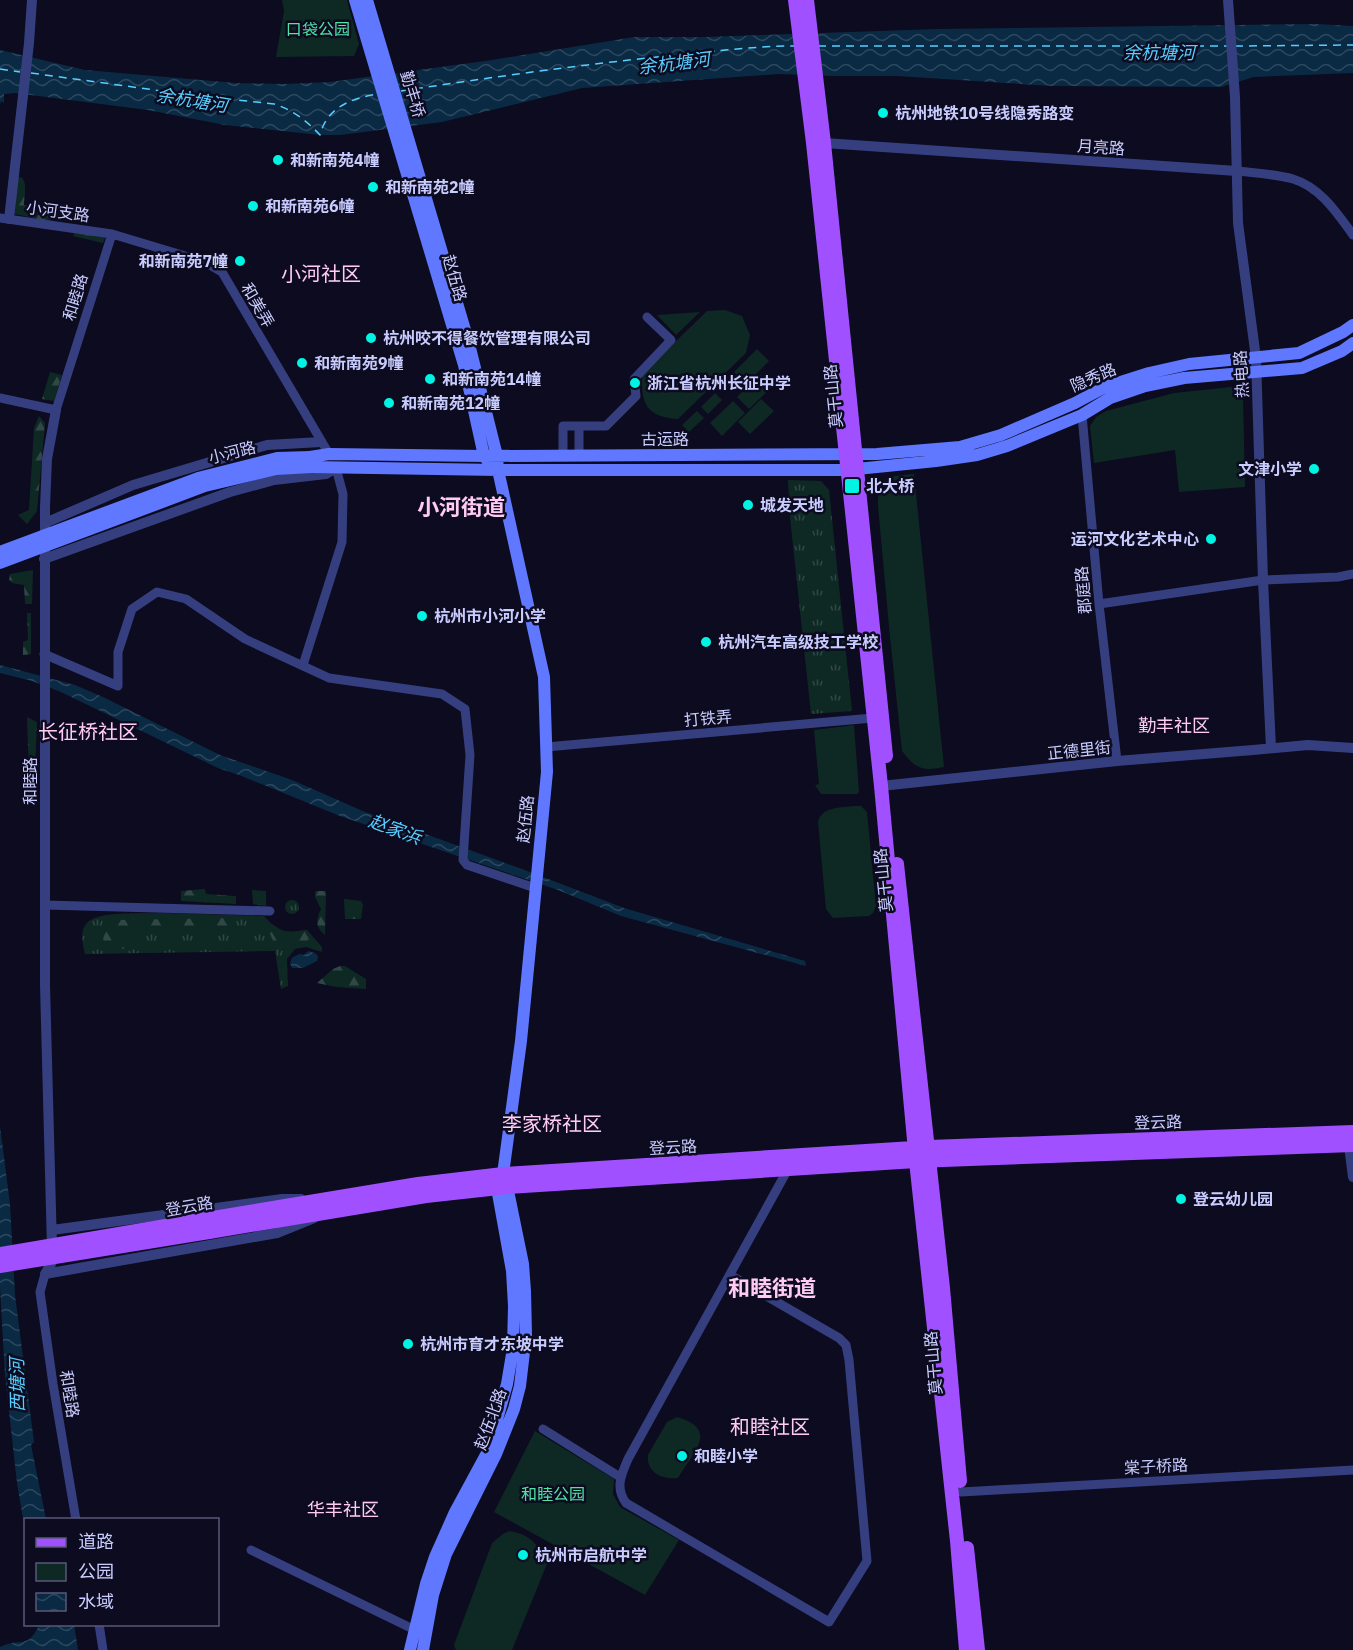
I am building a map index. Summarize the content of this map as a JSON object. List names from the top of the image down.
{
  "streets": {
    "main road": [
      "勤丰桥",
      "赵伍路",
      "隐秀路",
      "莫干山路",
      "古运路",
      "小河路",
      "登云路",
      "赵伍北路"
    ],
    "street": [
      "月亮路",
      "小河支路",
      "和睦路",
      "和美弄",
      "热电路",
      "郡庭路",
      "打铁弄",
      "正德里街",
      "棠子桥路"
    ]
  },
  "crossings": [
    ["勤丰桥", "赵伍路"],
    ["月亮路", "热电路"],
    ["月亮路", "莫干山路"],
    ["小河支路", "和睦路"],
    ["小河支路", "和美弄"],
    ["赵伍路", "古运路"],
    ["赵伍路", "小河路"],
    ["赵伍路", "打铁弄"],
    ["赵伍路", "登云路"],
    ["赵伍路", "赵伍北路"],
    ["和睦路", "和美弄"],
    ["和美弄", "小河路"],
    ["热电路", "隐秀路"],
    ["热电路", "正德里街"],
    ["隐秀路", "莫干山路"],
    ["隐秀路", "古运路"],
    ["隐秀路", "郡庭路"],
    ["莫干山路", "古运路"],
    ["莫干山路", "打铁弄"],
    ["莫干山路", "正德里街"],
    ["莫干山路", "登云路"],
    ["莫干山路", "棠子桥路"],
    ["古运路", "小河路"],
    ["郡庭路", "正德里街"],
    ["登云路", "赵伍北路"]
  ],
  "districts": [
    "小河社区",
    "小河街道",
    "勤丰社区",
    "长征桥社区",
    "李家桥社区",
    "和睦街道",
    "和睦社区",
    "华丰社区"
  ],
  "water": ["余杭塘河", "赵家浜", "西塘河"],
  "parks": ["口袋公园", "和睦公园"],
  "places": {
    "other": [
      "杭州地铁10号线隐秀路变",
      "和新南苑4幢",
      "和新南苑2幢",
      "和新南苑6幢",
      "和新南苑7幢",
      "杭州咬不得餐饮管理有限公司",
      "和新南苑9幢",
      "和新南苑14幢",
      "浙江省杭州长征中学",
      "和新南苑12幢",
      "文津小学",
      "城发天地",
      "运河文化艺术中心",
      "杭州市小河小学",
      "杭州汽车高级技工学校",
      "登云幼儿园",
      "杭州市育才东坡中学",
      "和睦小学",
      "杭州市启航中学"
    ],
    "transit": ["北大桥"]
  },
  "legend": ["道路", "公园", "水域"]
}
